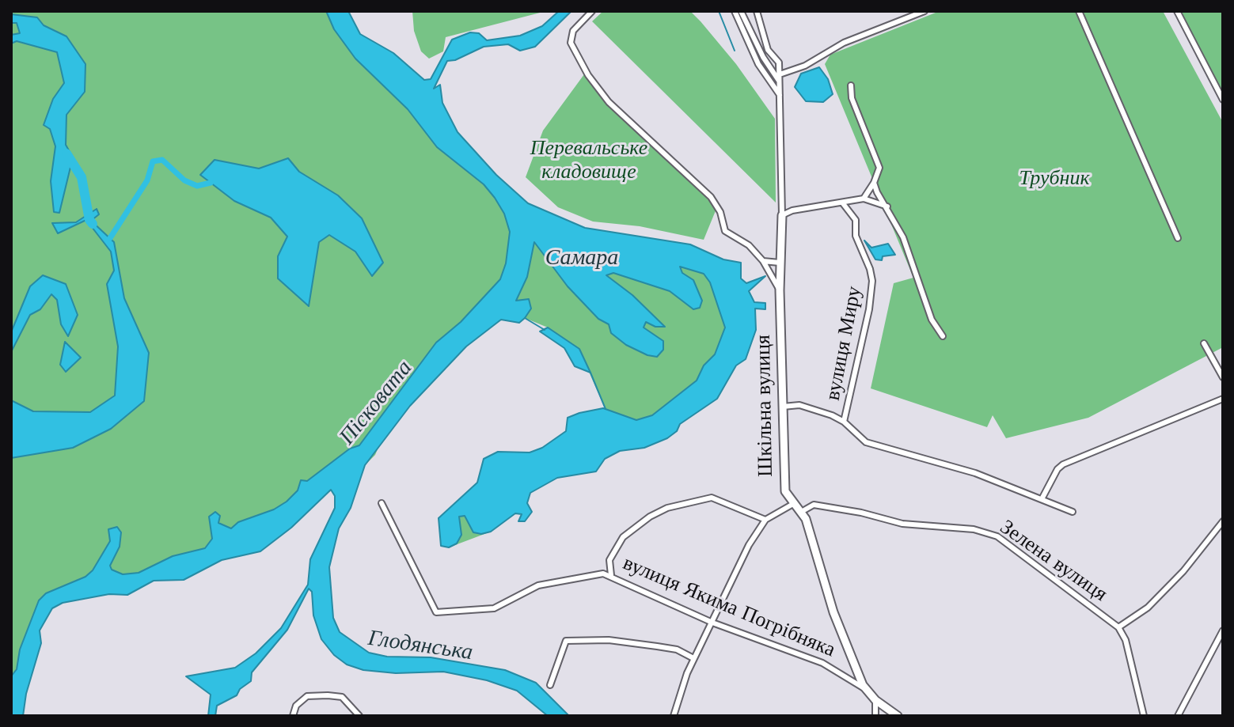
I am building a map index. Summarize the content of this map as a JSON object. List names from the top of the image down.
{
  "streets": {
    "street": [
      "вулиця Миру",
      "Шкільна вулиця",
      "Зелена вулиця",
      "вулиця Якима Погрібняка"
    ]
  },
  "crossings": [
    ["вулиця Миру", "Шкільна вулиця"]
  ],
  "water": ["Самара", "Пісковата", "Глодянська"],
  "parks": ["Перевальське кладовище", "Трубник"]
}
